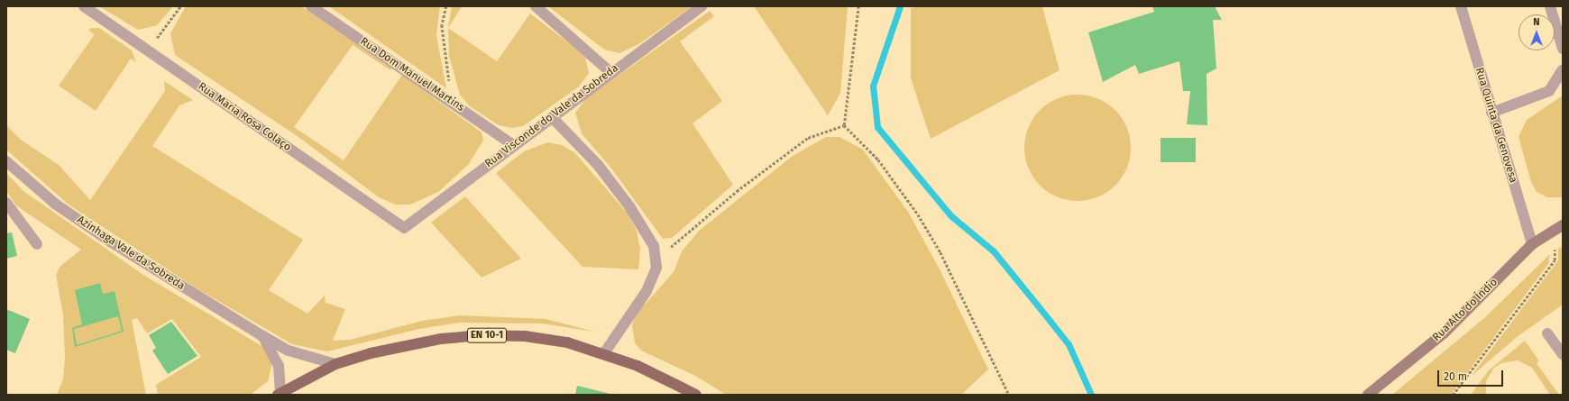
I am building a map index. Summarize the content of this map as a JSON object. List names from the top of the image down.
{
  "streets": {
    "main road": ["Rua Alto do Índio", "EN 10-1"],
    "street": [
      "Rua Dom Manuel Martins",
      "Rua Visconde do Vale da Sobreda",
      "Rua Maria Rosa Colaço",
      "Rua Quinta da Genovesa",
      "Azinhaga Vale da Sobreda"
    ]
  },
  "crossings": [
    ["Rua Dom Manuel Martins", "Rua Visconde do Vale da Sobreda"],
    ["Rua Visconde do Vale da Sobreda", "Rua Maria Rosa Colaço"],
    ["Rua Quinta da Genovesa", "Rua Alto do Índio"],
    ["Azinhaga Vale da Sobreda", "EN 10-1"]
  ],
  "scale_bar": "20 m",
  "north": "top"
}
